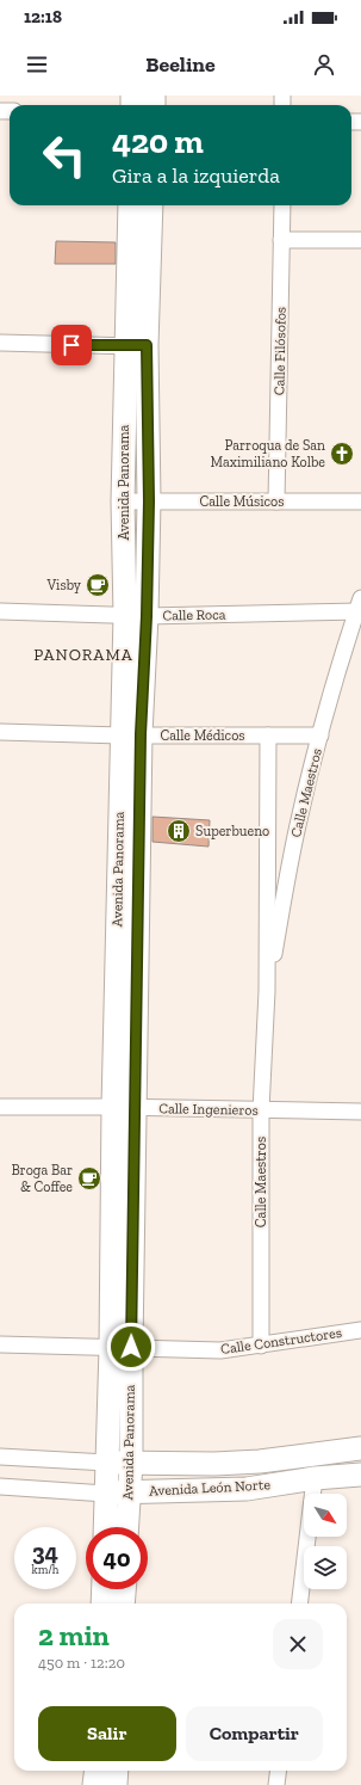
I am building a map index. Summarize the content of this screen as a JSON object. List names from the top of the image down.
{
  "streets": {
    "street": [
      "Calle Filósofos",
      "Avenida Panorama",
      "Calle Músicos",
      "Calle Roca",
      "Calle Médicos",
      "Calle Maestros",
      "Calle Ingenieros",
      "Calle Constructores",
      "Avenida León Norte"
    ]
  },
  "crossings": [
    ["Calle Filósofos", "Calle Músicos"],
    ["Avenida Panorama", "Calle Músicos"],
    ["Avenida Panorama", "Calle Roca"],
    ["Avenida Panorama", "Calle Médicos"],
    ["Avenida Panorama", "Calle Ingenieros"],
    ["Avenida Panorama", "Calle Constructores"],
    ["Avenida Panorama", "Avenida León Norte"],
    ["Calle Roca", "Calle Maestros"],
    ["Calle Médicos", "Calle Maestros"],
    ["Calle Maestros", "Calle Ingenieros"],
    ["Calle Maestros", "Calle Constructores"]
  ],
  "districts": ["PANORAMA"],
  "places": {
    "church": ["Parroqua de San Maximiliano Kolbe"],
    "cafe": ["Visby", "Broga Bar & Coffee"],
    "building": ["Superbueno"]
  },
  "north": "bottom right",
  "page": {
    "status": "12:18",
    "header": "Beeline",
    "turn": ["420 m", "Gira a la izquierda"],
    "speed": "34 km/h",
    "limit": "40",
    "heading": ["2 min", "450 m · 12:20"],
    "buttons": ["Salir", "Compartir"]
  }
}
